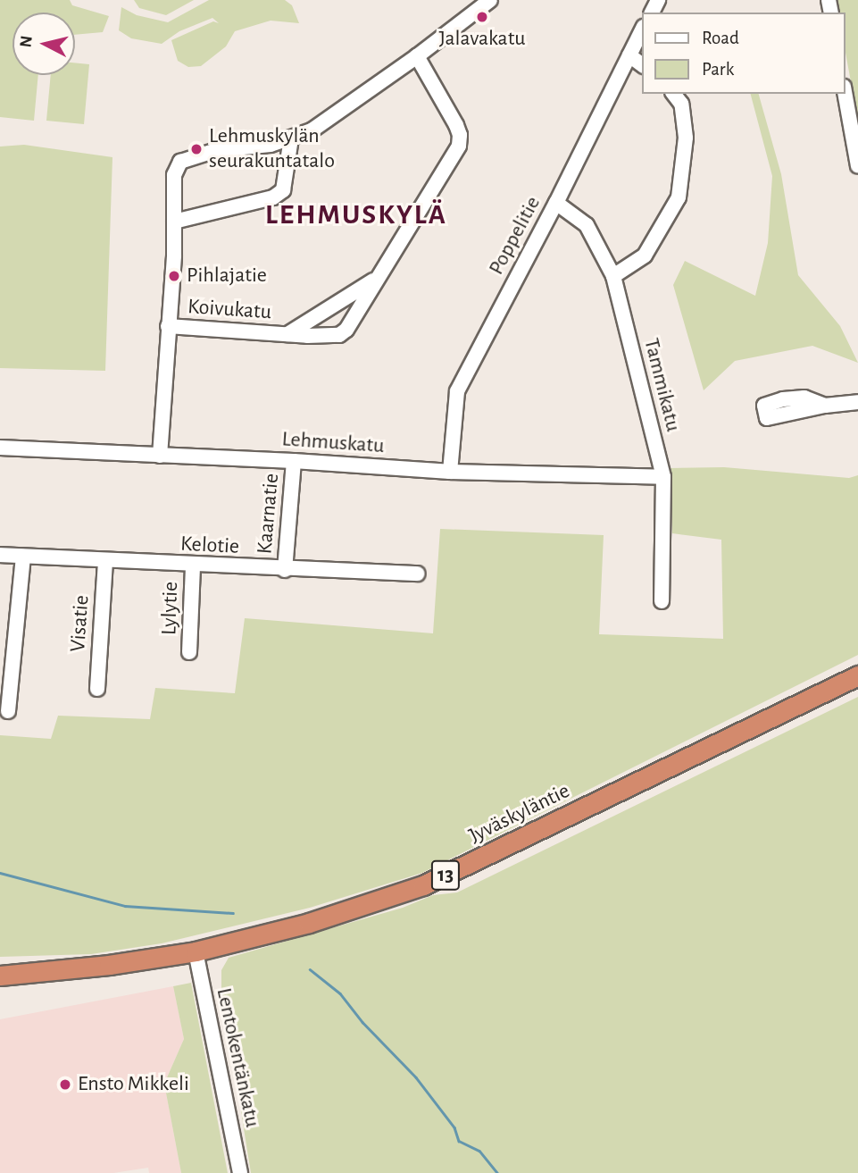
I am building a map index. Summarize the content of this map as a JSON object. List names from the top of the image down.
{
  "streets": {
    "highway": ["Jyväskyläntie", "13"],
    "street": [
      "Poppelitie",
      "Koivukatu",
      "Tammikatu",
      "Lehmuskatu",
      "Kaarnatie",
      "Kelotie",
      "Lylytie",
      "Visatie",
      "Lentokentänkatu"
    ]
  },
  "crossings": [
    ["Poppelitie", "Tammikatu"],
    ["Poppelitie", "Lehmuskatu"],
    ["Tammikatu", "Lehmuskatu"],
    ["Lehmuskatu", "Kaarnatie"],
    ["Kaarnatie", "Kelotie"],
    ["Kelotie", "Lylytie"],
    ["Kelotie", "Visatie"],
    ["Jyväskyläntie", "Lentokentänkatu"]
  ],
  "districts": ["LEHMUSKYLÄ"],
  "places": [
    "Jalavakatu",
    "Lehmuskylän seurakuntatalo",
    "Pihlajatie",
    "Ensto Mikkeli"
  ],
  "legend": ["Road", "Park"],
  "north": "left"
}
